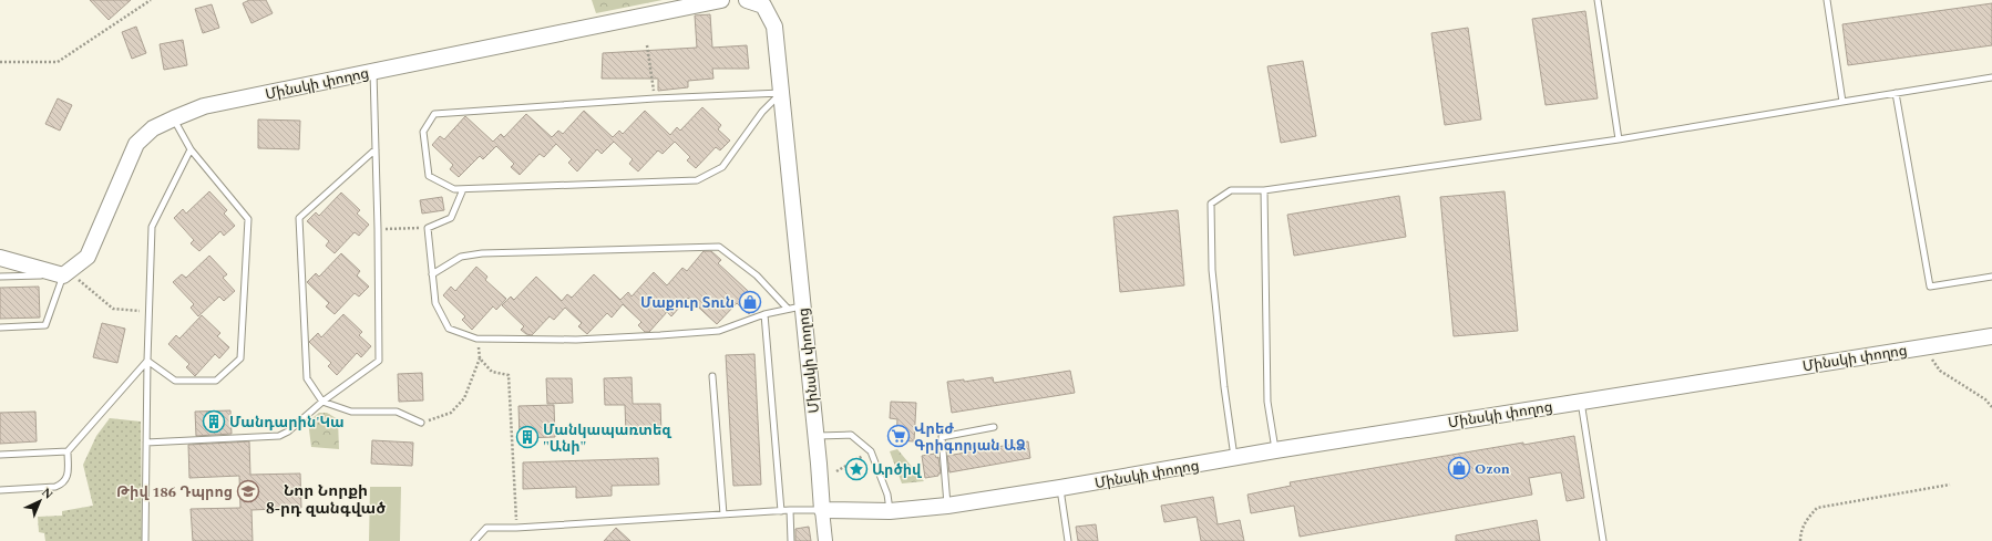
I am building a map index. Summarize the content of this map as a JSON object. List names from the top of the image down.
{
  "streets": {
    "main road": ["Մինսկի փողոց"]
  },
  "districts": ["Նոր Նորքի 8-րդ զանգված"],
  "places": {
    "shop": ["Մաքուր Տուն", "Ozon"],
    "building": ["Մանդարին'Կա", "Մանկապառտեզ \"Անի\""],
    "supermarket": ["Վրեժ Գրիգորյան ԱՁ"],
    "place": ["Արծիվ"],
    "school or university": ["Թիվ 186 Դպրոց"]
  },
  "north": "top right"
}
